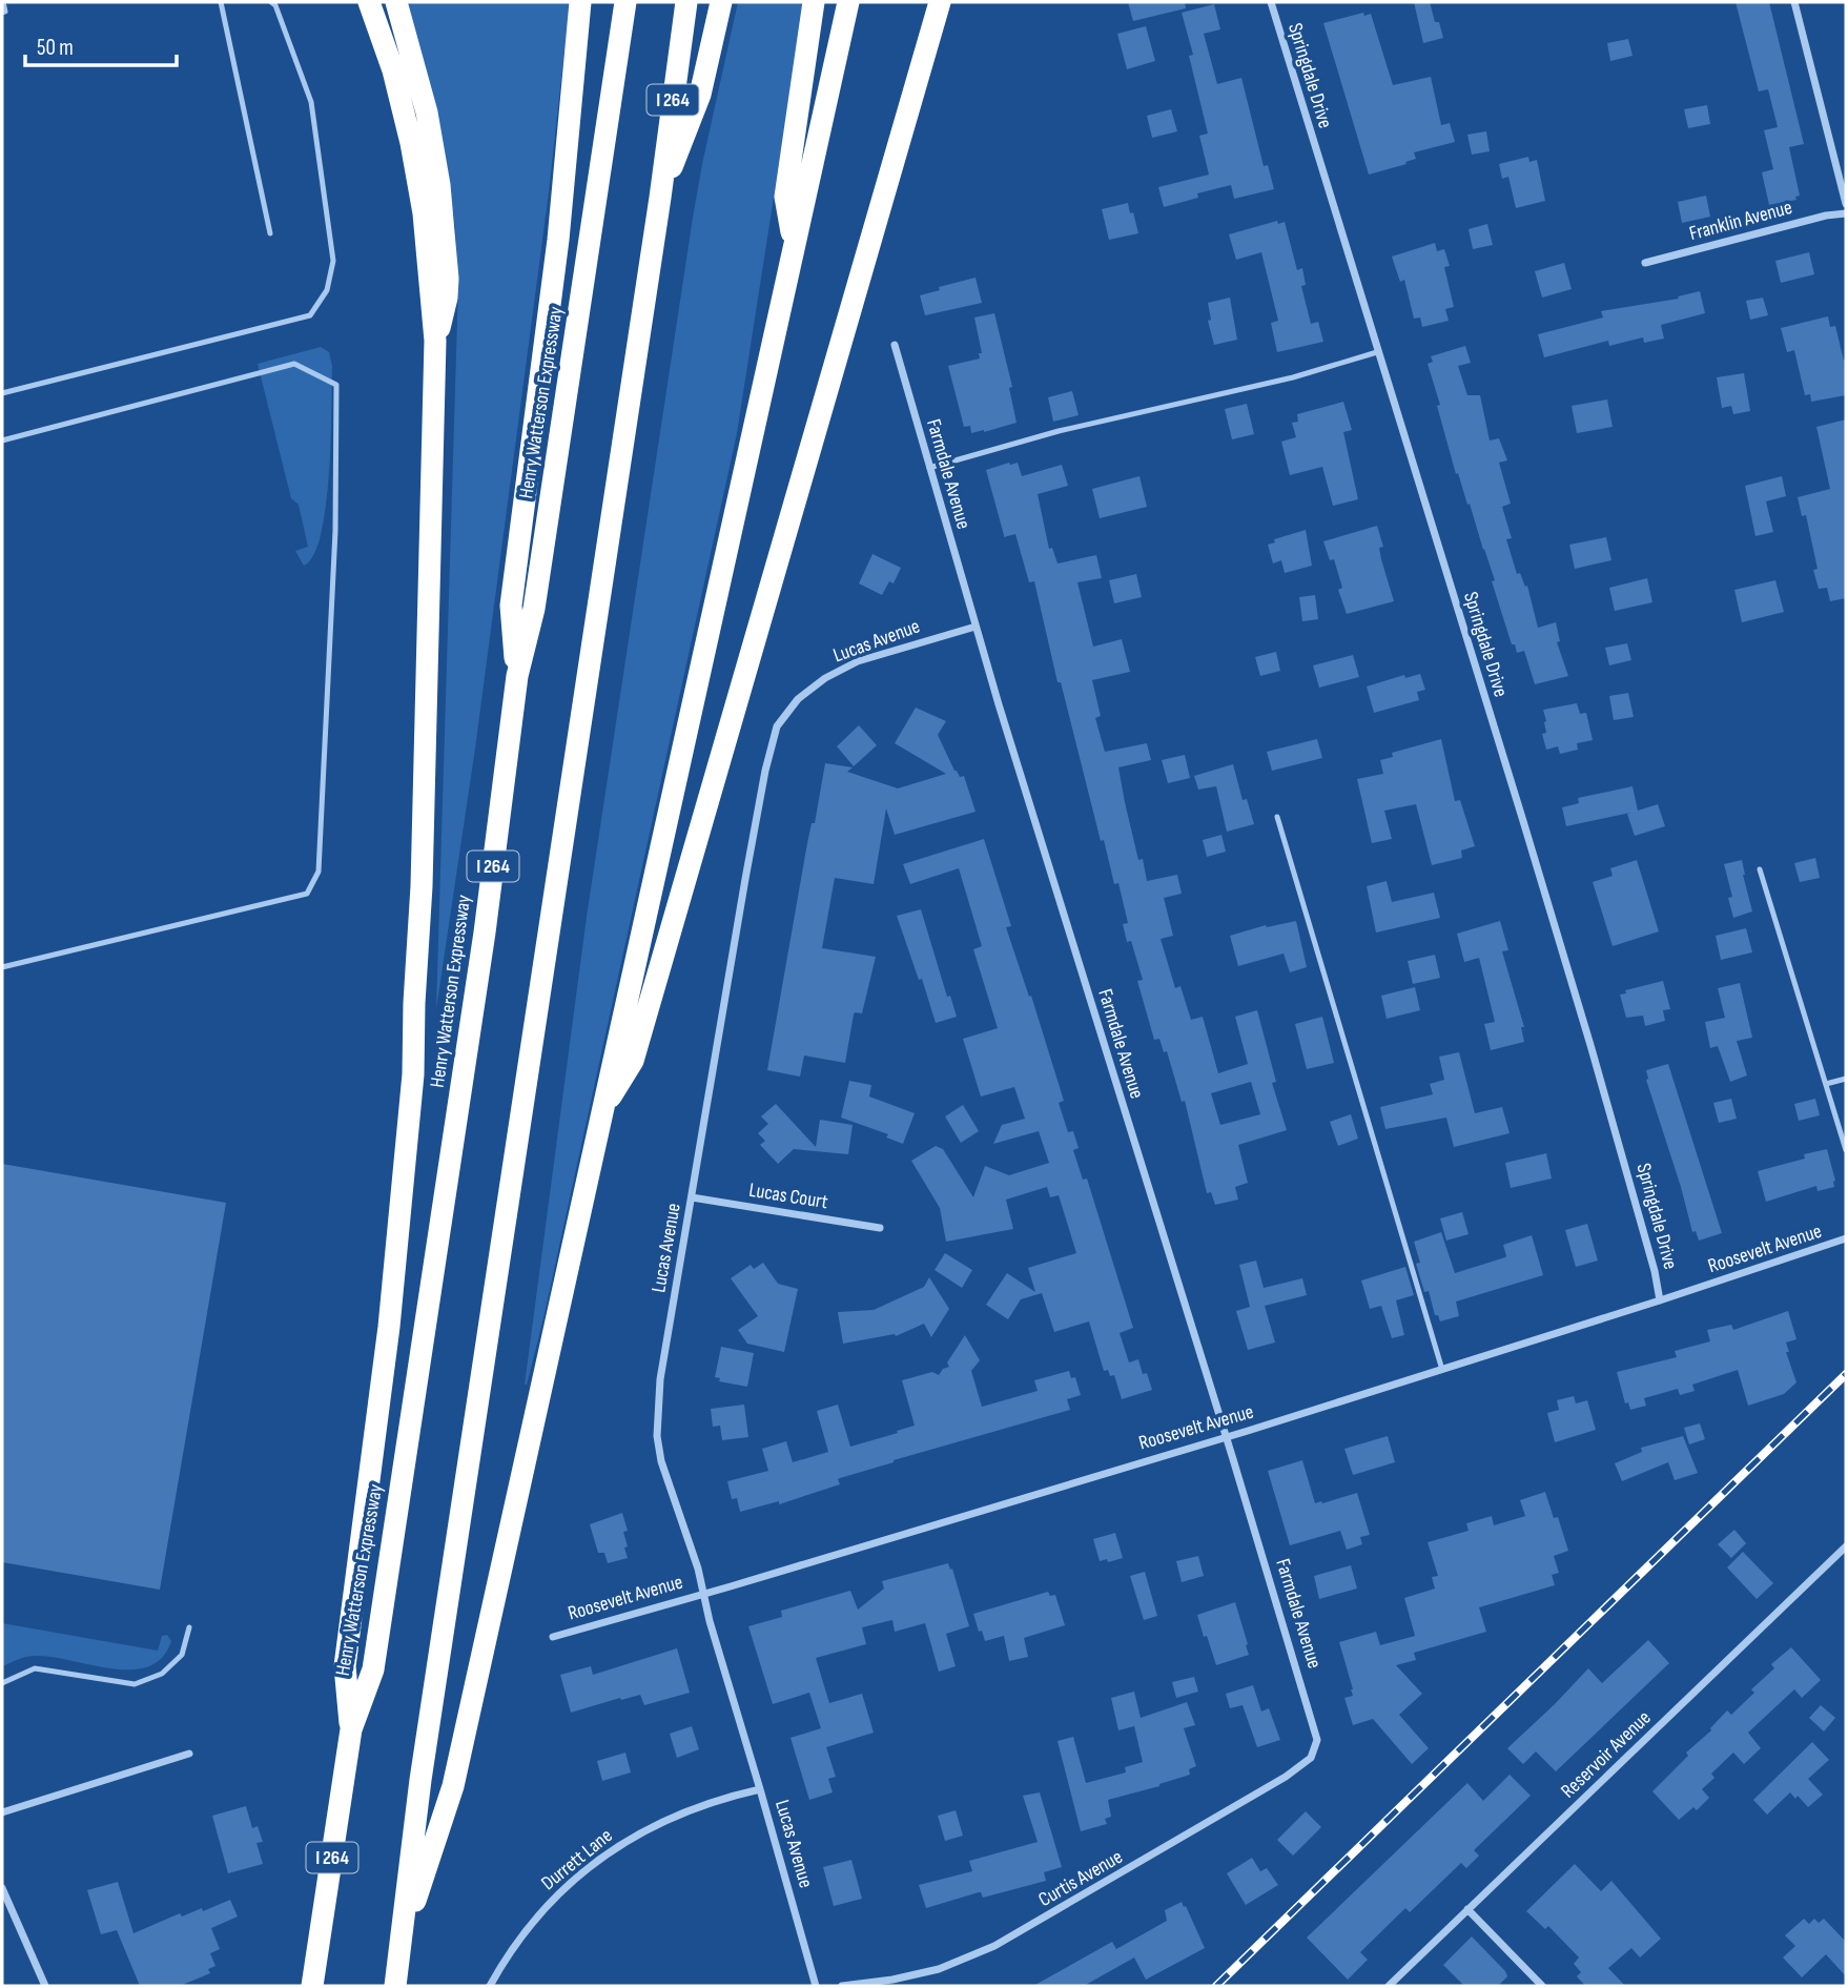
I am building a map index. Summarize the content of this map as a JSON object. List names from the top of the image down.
{
  "streets": {
    "highway": ["I 264", "Henry Watterson Expressway"],
    "street": [
      "Springdale Drive",
      "Franklin Avenue",
      "Farmdale Avenue",
      "Lucas Avenue",
      "Lucas Court",
      "Roosevelt Avenue",
      "Reservoir Avenue",
      "Durrett Lane",
      "Curtis Avenue"
    ]
  },
  "crossings": [
    ["Springdale Drive", "Roosevelt Avenue"],
    ["Farmdale Avenue", "Lucas Avenue"],
    ["Farmdale Avenue", "Roosevelt Avenue"],
    ["Farmdale Avenue", "Curtis Avenue"],
    ["Lucas Avenue", "Lucas Court"],
    ["Lucas Avenue", "Roosevelt Avenue"],
    ["Lucas Avenue", "Durrett Lane"]
  ],
  "scale_bar": "50 m"
}
